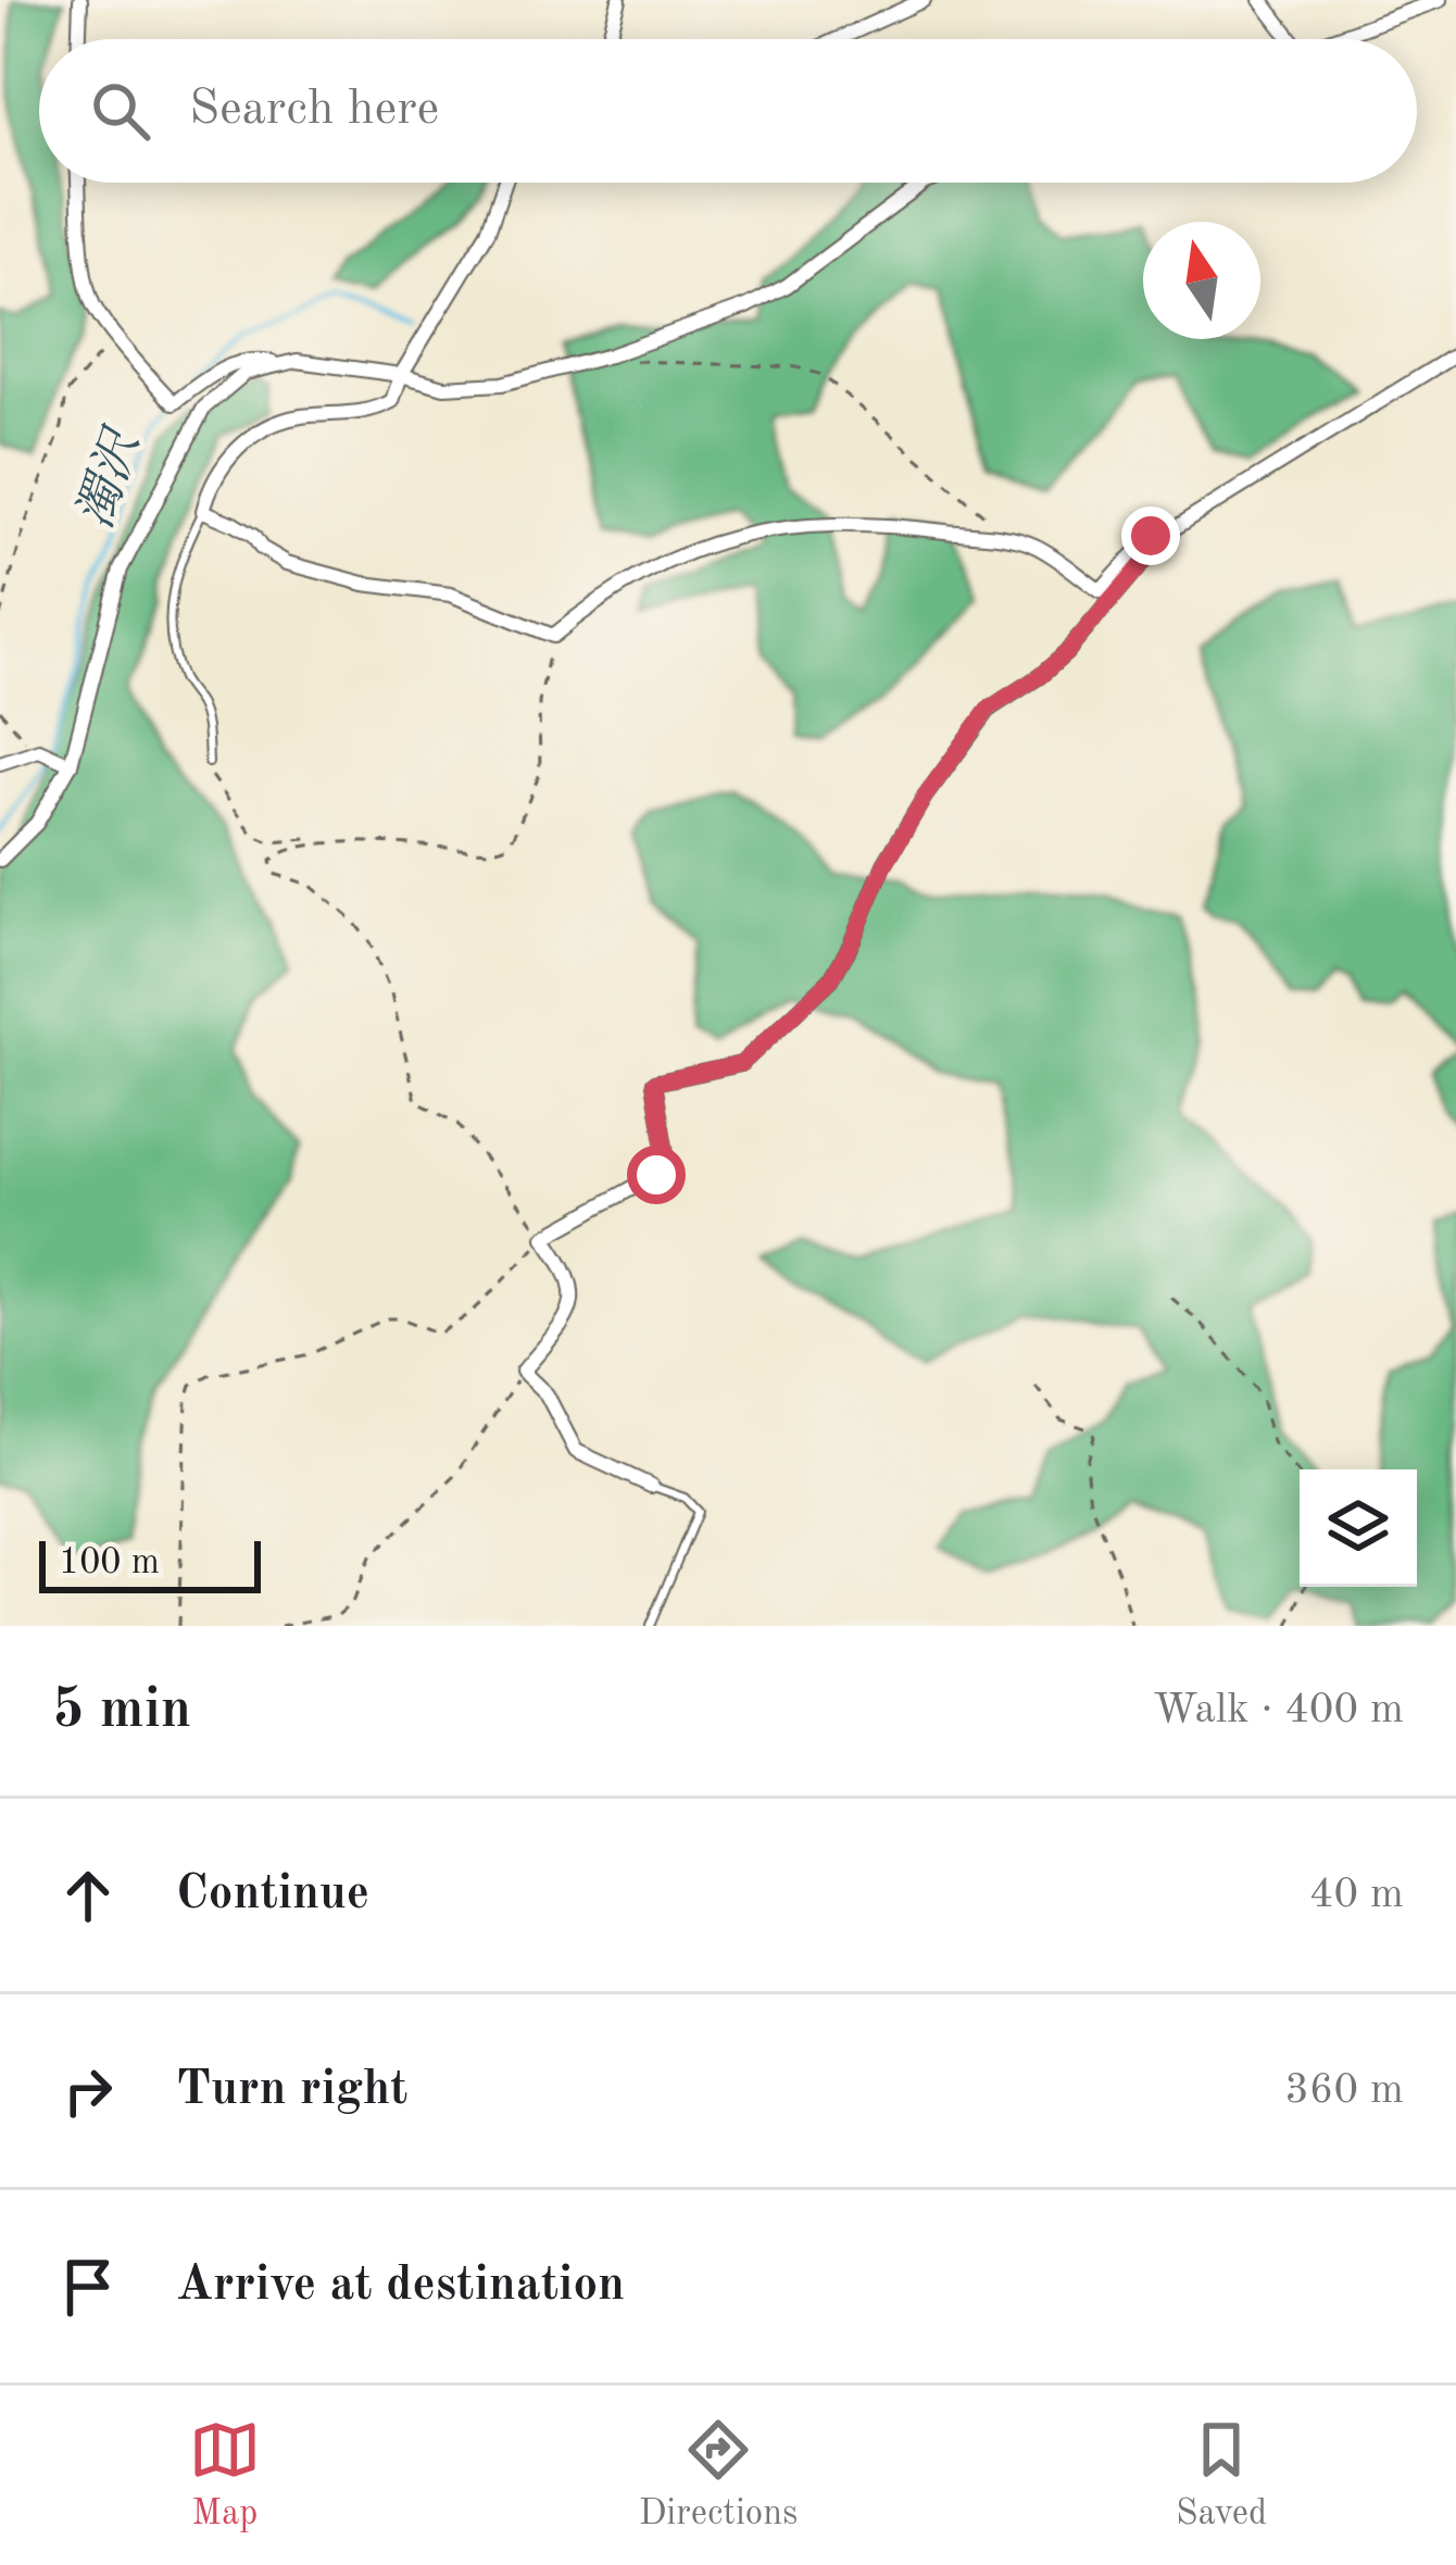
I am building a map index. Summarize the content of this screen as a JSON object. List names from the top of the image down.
{
  "water": ["濁沢"],
  "scale_bar": "100 m",
  "north": "top",
  "page": {
    "search": "Search here",
    "scale": "100 m",
    "heading": ["5 min", "Walk · 400 m"],
    "list": [
      ["Continue", "40 m"],
      ["Turn right", "360 m"],
      "Arrive at destination"
    ],
    "nav": ["Map", "Directions", "Saved"]
  }
}
